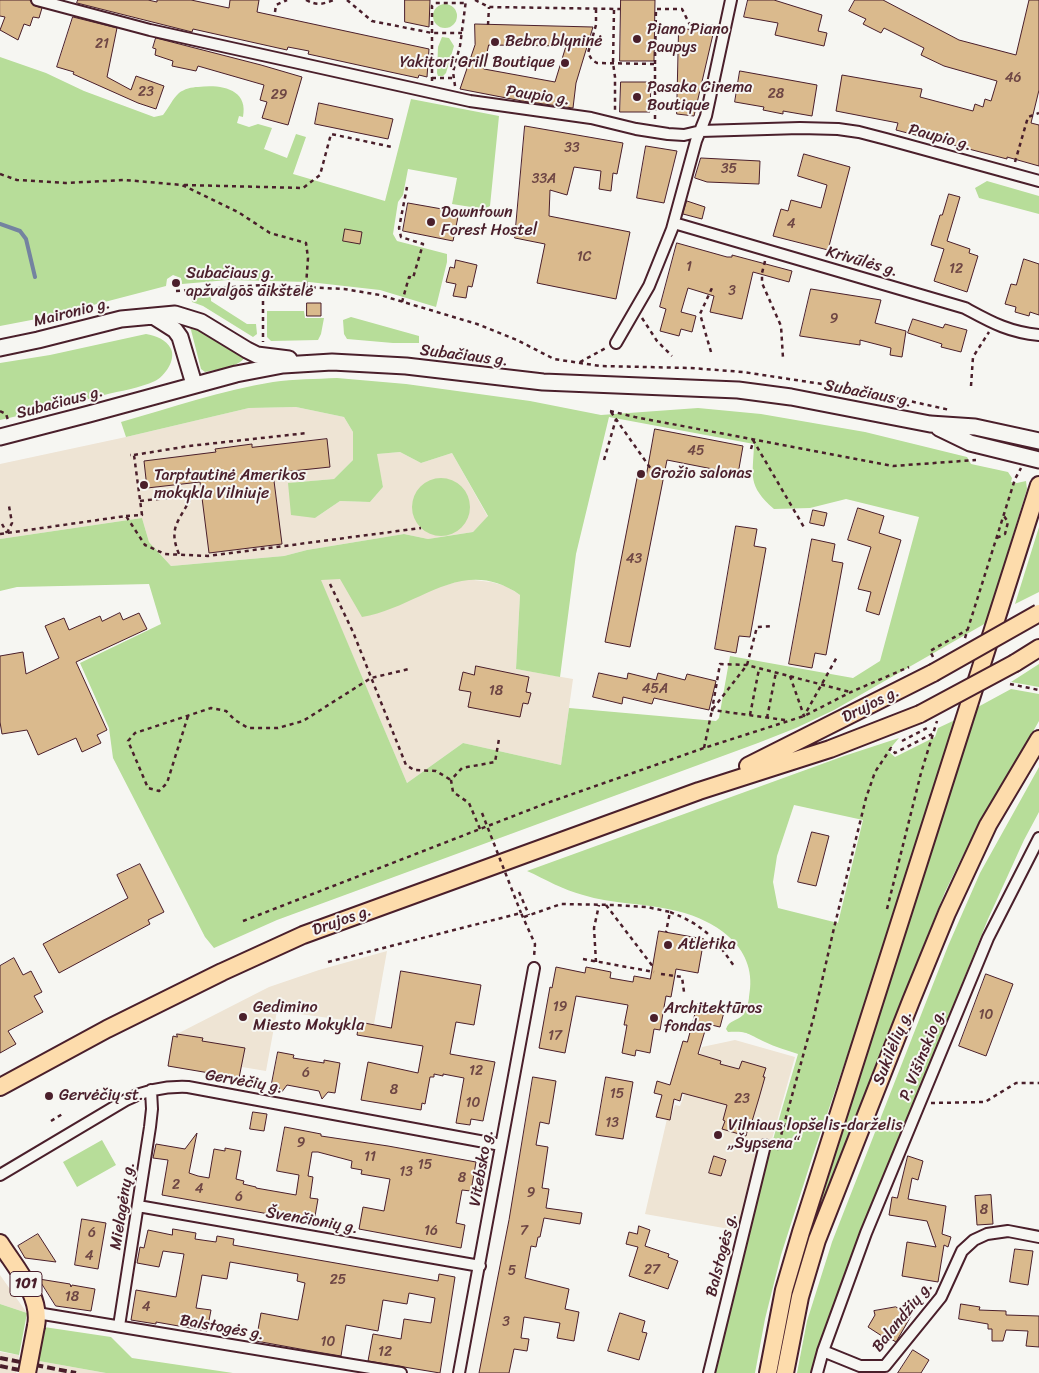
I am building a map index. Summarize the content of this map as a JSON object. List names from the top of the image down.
{
  "streets": {
    "main road": [
      "Maironio g.",
      "Subačiaus g.",
      "Drujos g.",
      "Sukilėlių g.",
      "101"
    ],
    "street": [
      "Paupio g.",
      "Krivūlės g.",
      "P. Višinskio g.",
      "Gervėčių g.",
      "Vitebsko g.",
      "Mielagėnų g.",
      "Švenčionių g.",
      "Balstogės g.",
      "Balandžių g."
    ]
  },
  "crossings": [
    ["Maironio g.", "Subačiaus g."],
    ["P. Višinskio g.", "Balandžių g."],
    ["Gervėčių g.", "Vitebsko g."],
    ["Gervėčių g.", "Mielagėnų g."],
    ["Vitebsko g.", "Švenčionių g."],
    ["Mielagėnų g.", "Švenčionių g."],
    ["Mielagėnų g.", "Balstogės g."],
    ["Balstogės g.", "101"]
  ],
  "places": [
    "Piano Piano Paupys",
    "Bebro blyninė",
    "Yakitori Grill Boutique",
    "Pasaka Cinema Boutique",
    "Downtown Forest Hostel",
    "Subačiaus g. apžvalgos aikštelė",
    "Grožio salonas",
    "Tarptautinė Amerikos mokykla Vilniuje",
    "Atletika",
    "Gedimino Miesto Mokykla",
    "Architektūros fondas",
    "Gervėčių st.",
    "Vilniaus lopšelis-darželis „Šypsena“"
  ],
  "house_numbers": [
    "21",
    "46",
    "23",
    "28",
    "29",
    "33",
    "35",
    "33A",
    "4",
    "1C",
    "1",
    "12",
    "3",
    "9",
    "45",
    "43",
    "45A",
    "18",
    "19",
    "10",
    "17",
    "12",
    "6",
    "8",
    "15",
    "23",
    "10",
    "13",
    "9",
    "11",
    "15",
    "13",
    "8",
    "2",
    "4",
    "9",
    "6",
    "8",
    "16",
    "7",
    "6",
    "4",
    "27",
    "5",
    "25",
    "18",
    "4",
    "3",
    "10",
    "12"
  ]
}
